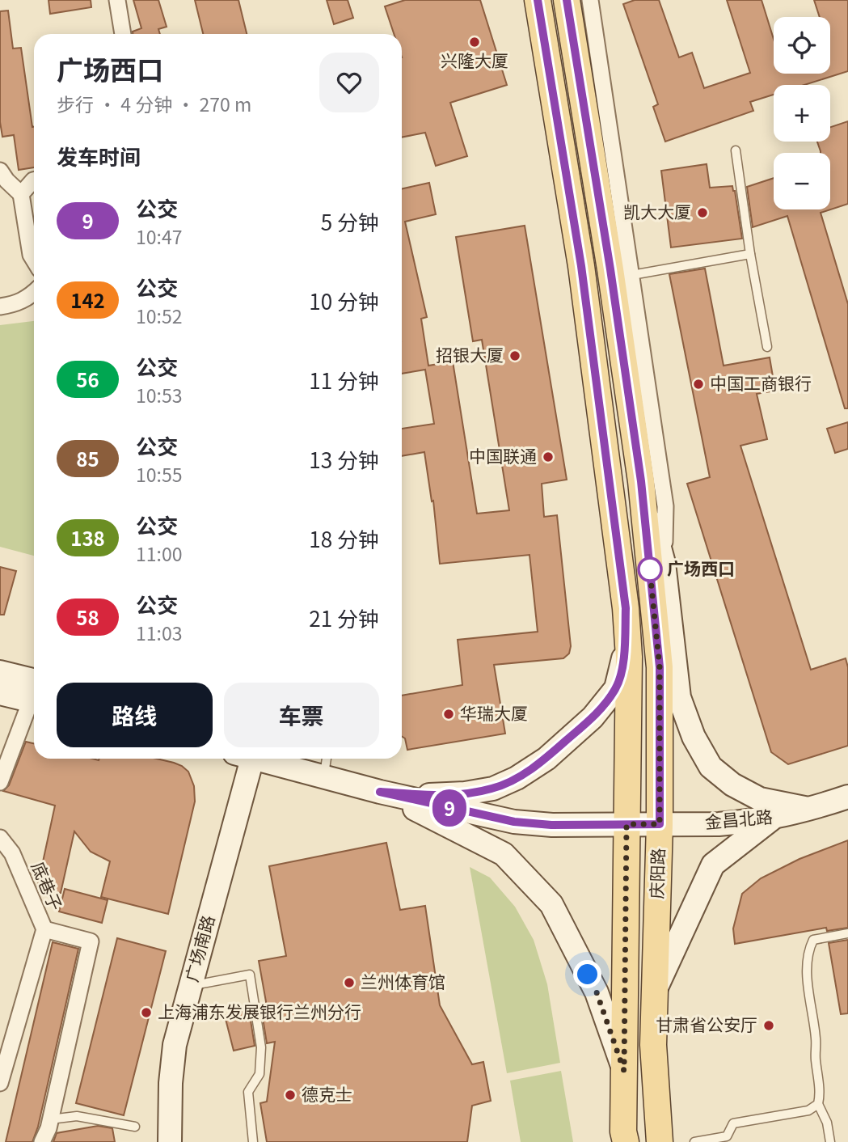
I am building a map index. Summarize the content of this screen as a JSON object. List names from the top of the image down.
{
  "streets": {
    "main road": ["庆阳路"],
    "street": ["金昌北路", "底巷子", "广场南路"]
  },
  "crossings": [
    ["金昌北路", "庆阳路"]
  ],
  "places": [
    "兴隆大厦",
    "凯大大厦",
    "招银大厦",
    "中国工商银行",
    "中国联通",
    "广场西口",
    "华瑞大厦",
    "兰州体育馆",
    "上海浦东发展银行兰州分行",
    "甘肃省公安厅",
    "德克士"
  ],
  "lines": ["bus line 9"],
  "page": {
    "on_map": "9",
    "map_buttons": ["+", "−"],
    "heading": [
      ["广场西口", "步行 · 4 分钟 · 270 m"],
      "发车时间"
    ],
    "list": [
      {
        "mark": "9",
        "name": "公交",
        "note": "10:47",
        "value": "5 分钟"
      },
      {
        "mark": "142",
        "name": "公交",
        "note": "10:52",
        "value": "10 分钟"
      },
      {
        "mark": "56",
        "name": "公交",
        "note": "10:53",
        "value": "11 分钟"
      },
      {
        "mark": "85",
        "name": "公交",
        "note": "10:55",
        "value": "13 分钟"
      },
      {
        "mark": "138",
        "name": "公交",
        "note": "11:00",
        "value": "18 分钟"
      },
      {
        "mark": "58",
        "name": "公交",
        "note": "11:03",
        "value": "21 分钟"
      }
    ],
    "buttons": ["路线", "车票"]
  }
}
